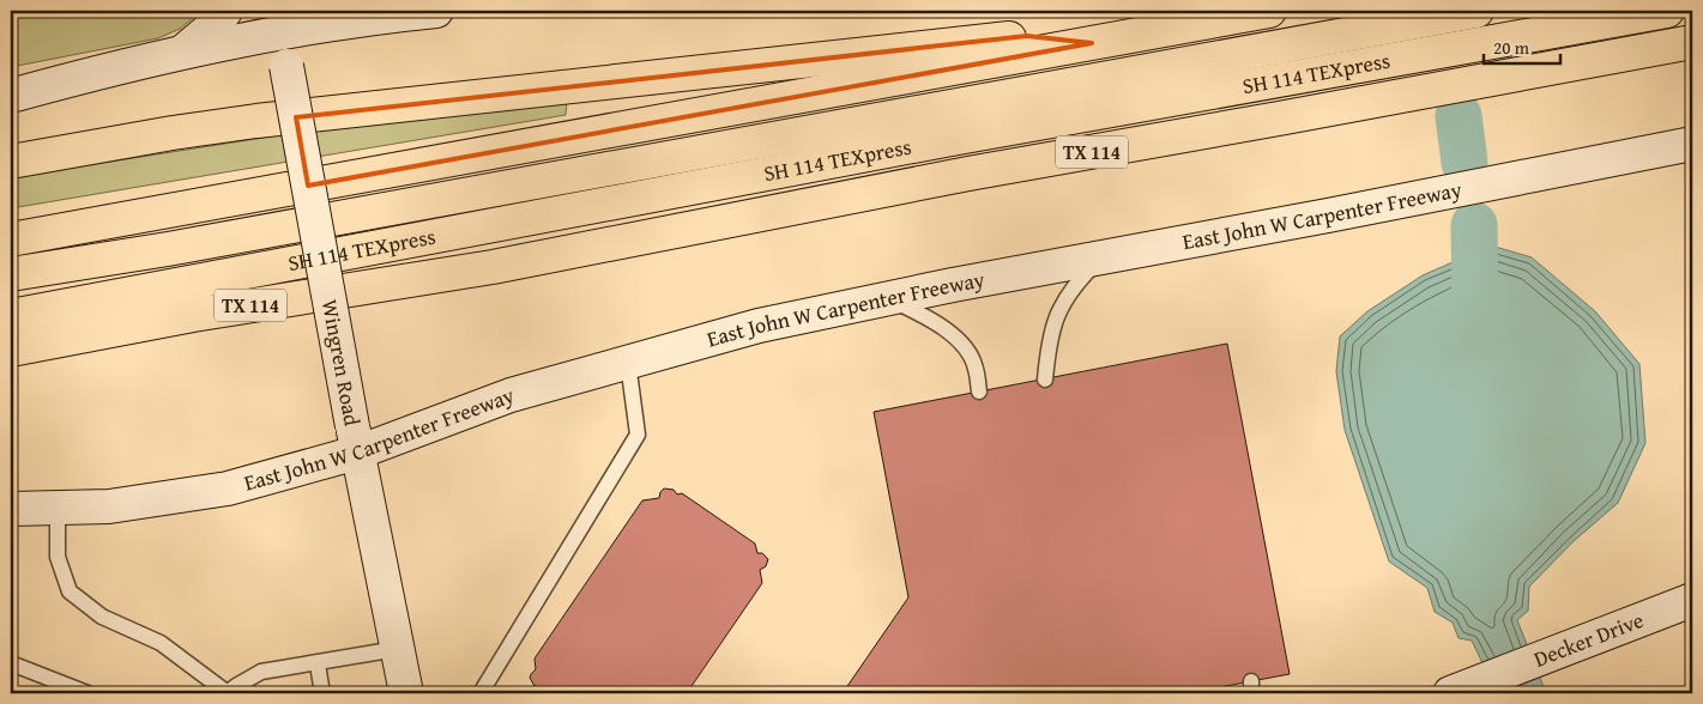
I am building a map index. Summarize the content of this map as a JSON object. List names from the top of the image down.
{
  "streets": {
    "highway": ["SH 114 TEXpress", "TX 114"],
    "main road": ["East John W Carpenter Freeway", "Wingren Road", "Decker Drive"]
  },
  "crossings": [
    ["East John W Carpenter Freeway", "Wingren Road"]
  ],
  "scale_bar": "20 m"
}
